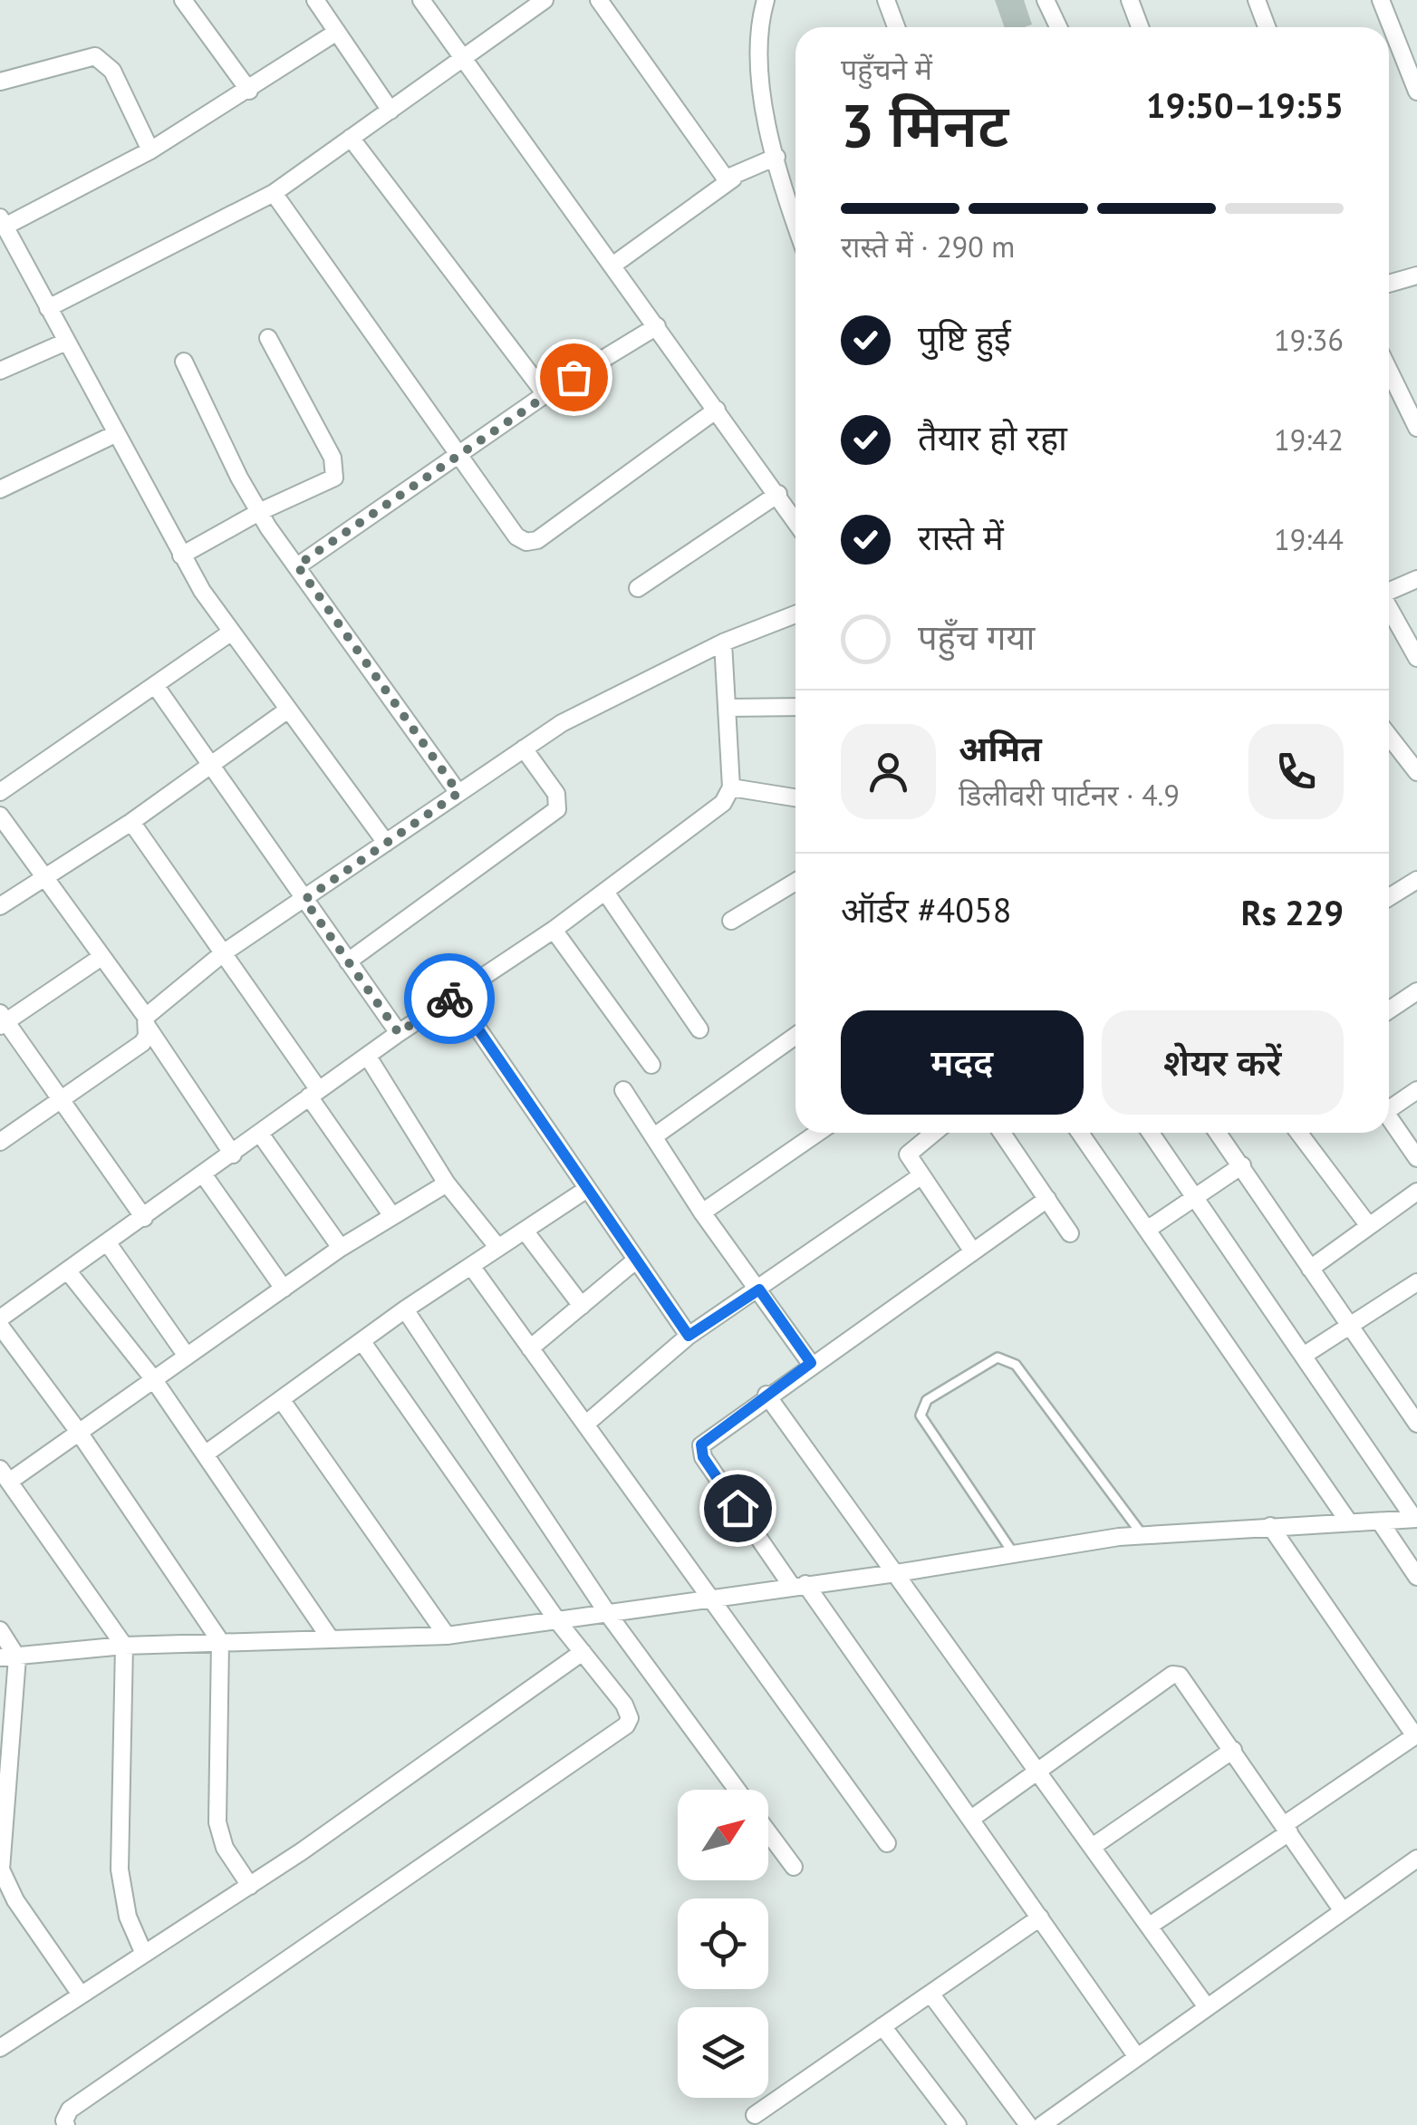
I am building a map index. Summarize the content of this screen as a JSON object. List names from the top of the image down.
{
  "north": "top right",
  "page": {
    "heading": ["3 मिनट", "पहुँचने में", "19:50–19:55"],
    "panel": [
      "अमित",
      "डिलीवरी पार्टनर · 4.9",
      "ऑर्डर #4058",
      "Rs 229"
    ],
    "bar": "रास्ते में · 290 m",
    "list": [
      ["पुष्टि हुई", "19:36"],
      ["तैयार हो रहा", "19:42"],
      ["रास्ते में", "19:44"],
      "पहुँच गया"
    ],
    "buttons": ["मदद", "शेयर करें"]
  }
}
